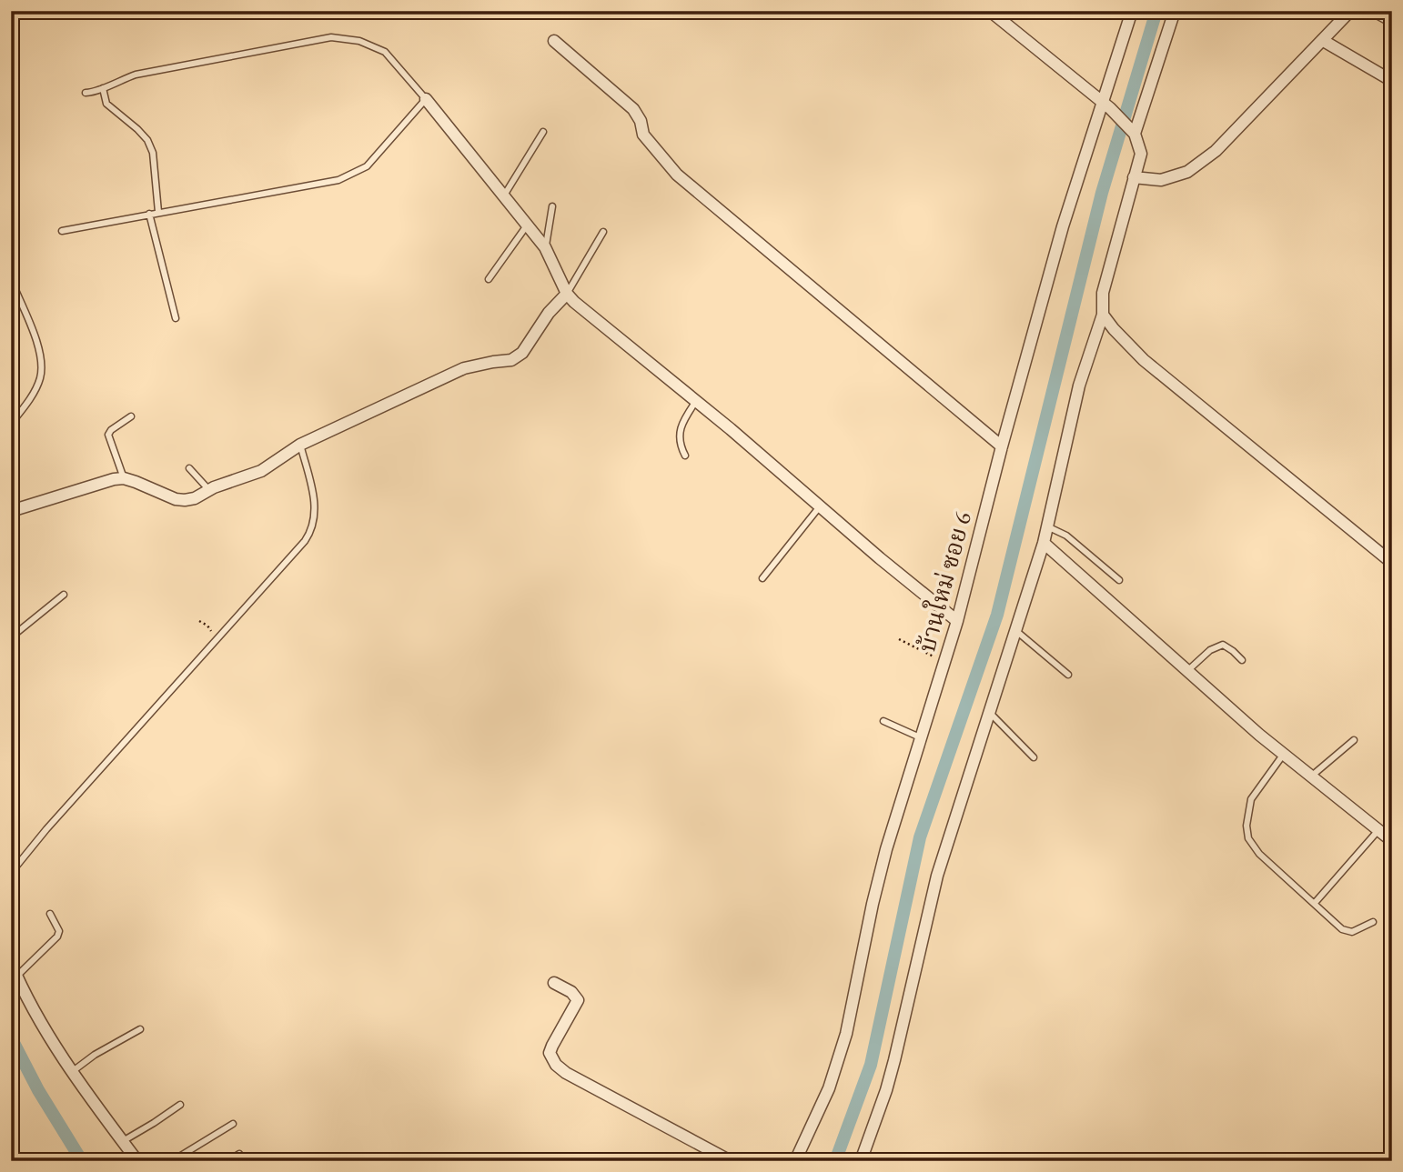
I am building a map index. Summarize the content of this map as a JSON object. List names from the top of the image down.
{
  "streets": {
    "street": ["บ้านใหม่ ซอย 6"]
  }
}
